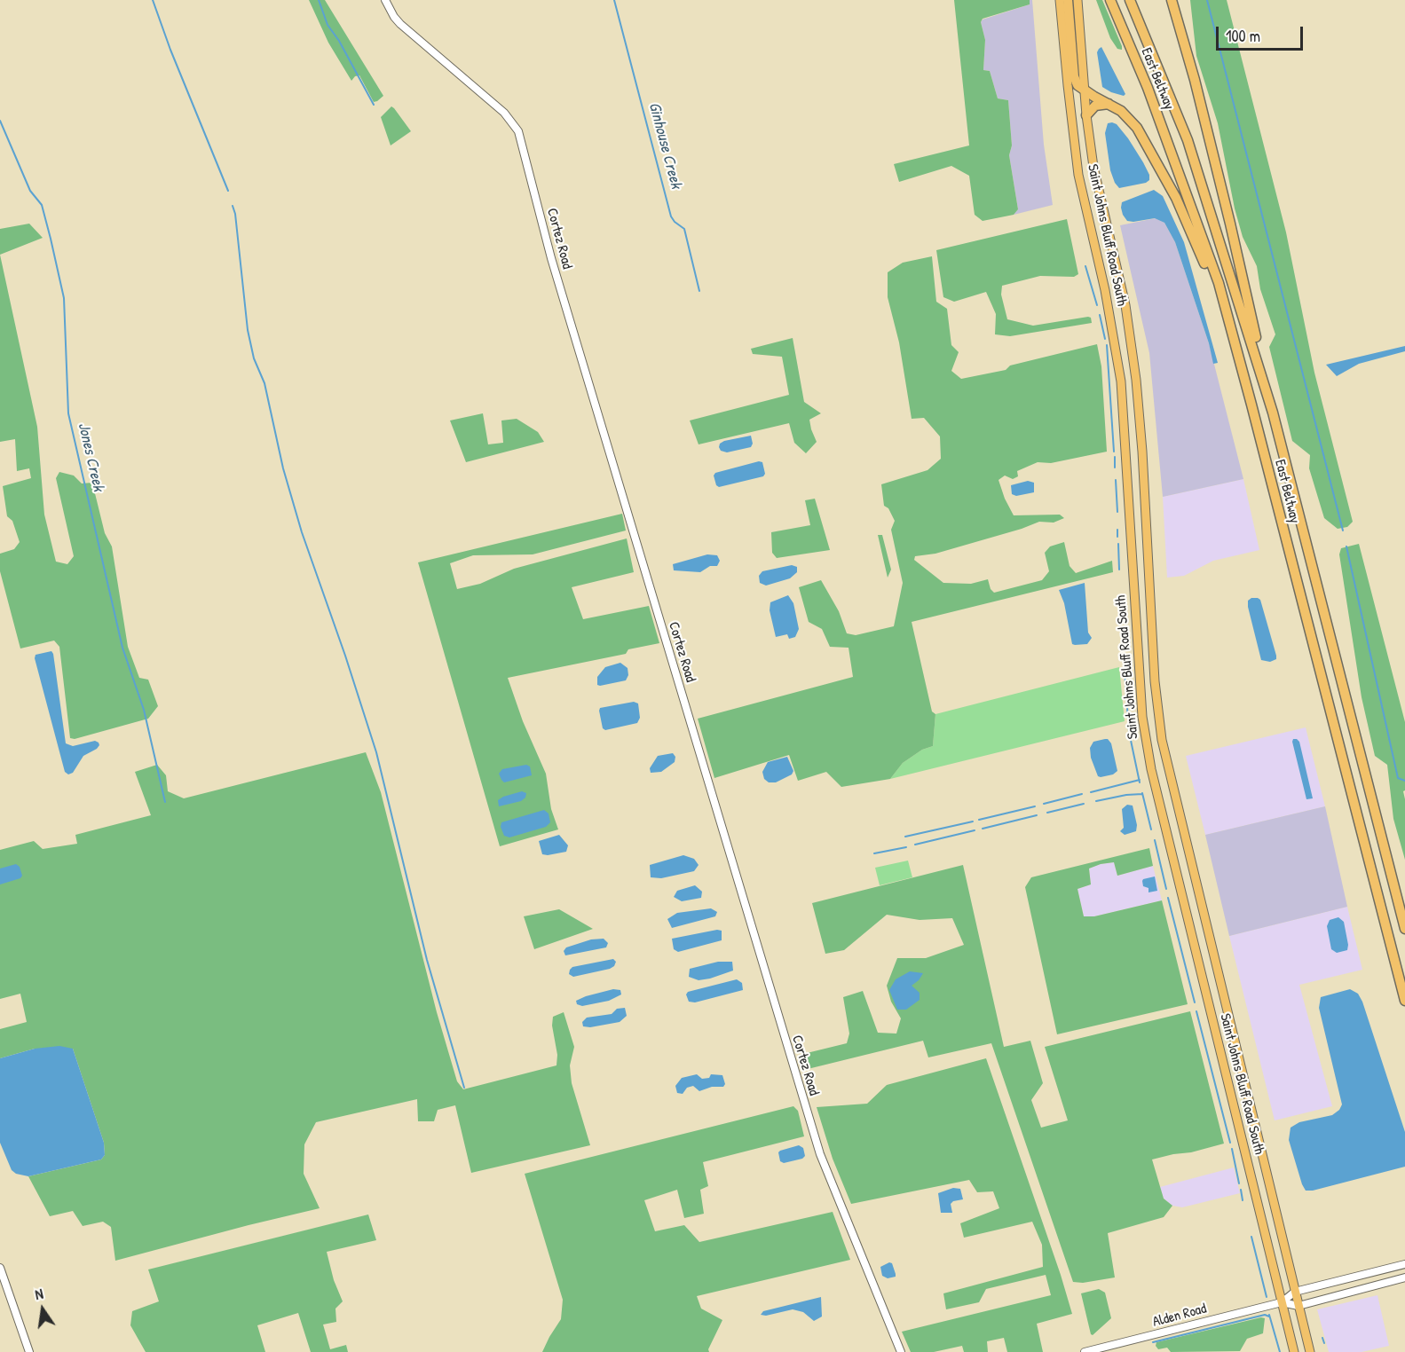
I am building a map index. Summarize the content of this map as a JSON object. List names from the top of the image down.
{
  "streets": {
    "highway": ["East Beltway"],
    "main road": ["Saint Johns Bluff Road South"],
    "street": ["Cortez Road", "Alden Road"]
  },
  "crossings": [
    ["Saint Johns Bluff Road South", "Alden Road"]
  ],
  "water": ["Ginhouse Creek", "Jones Creek"],
  "scale_bar": "100 m",
  "north": "top"
}
